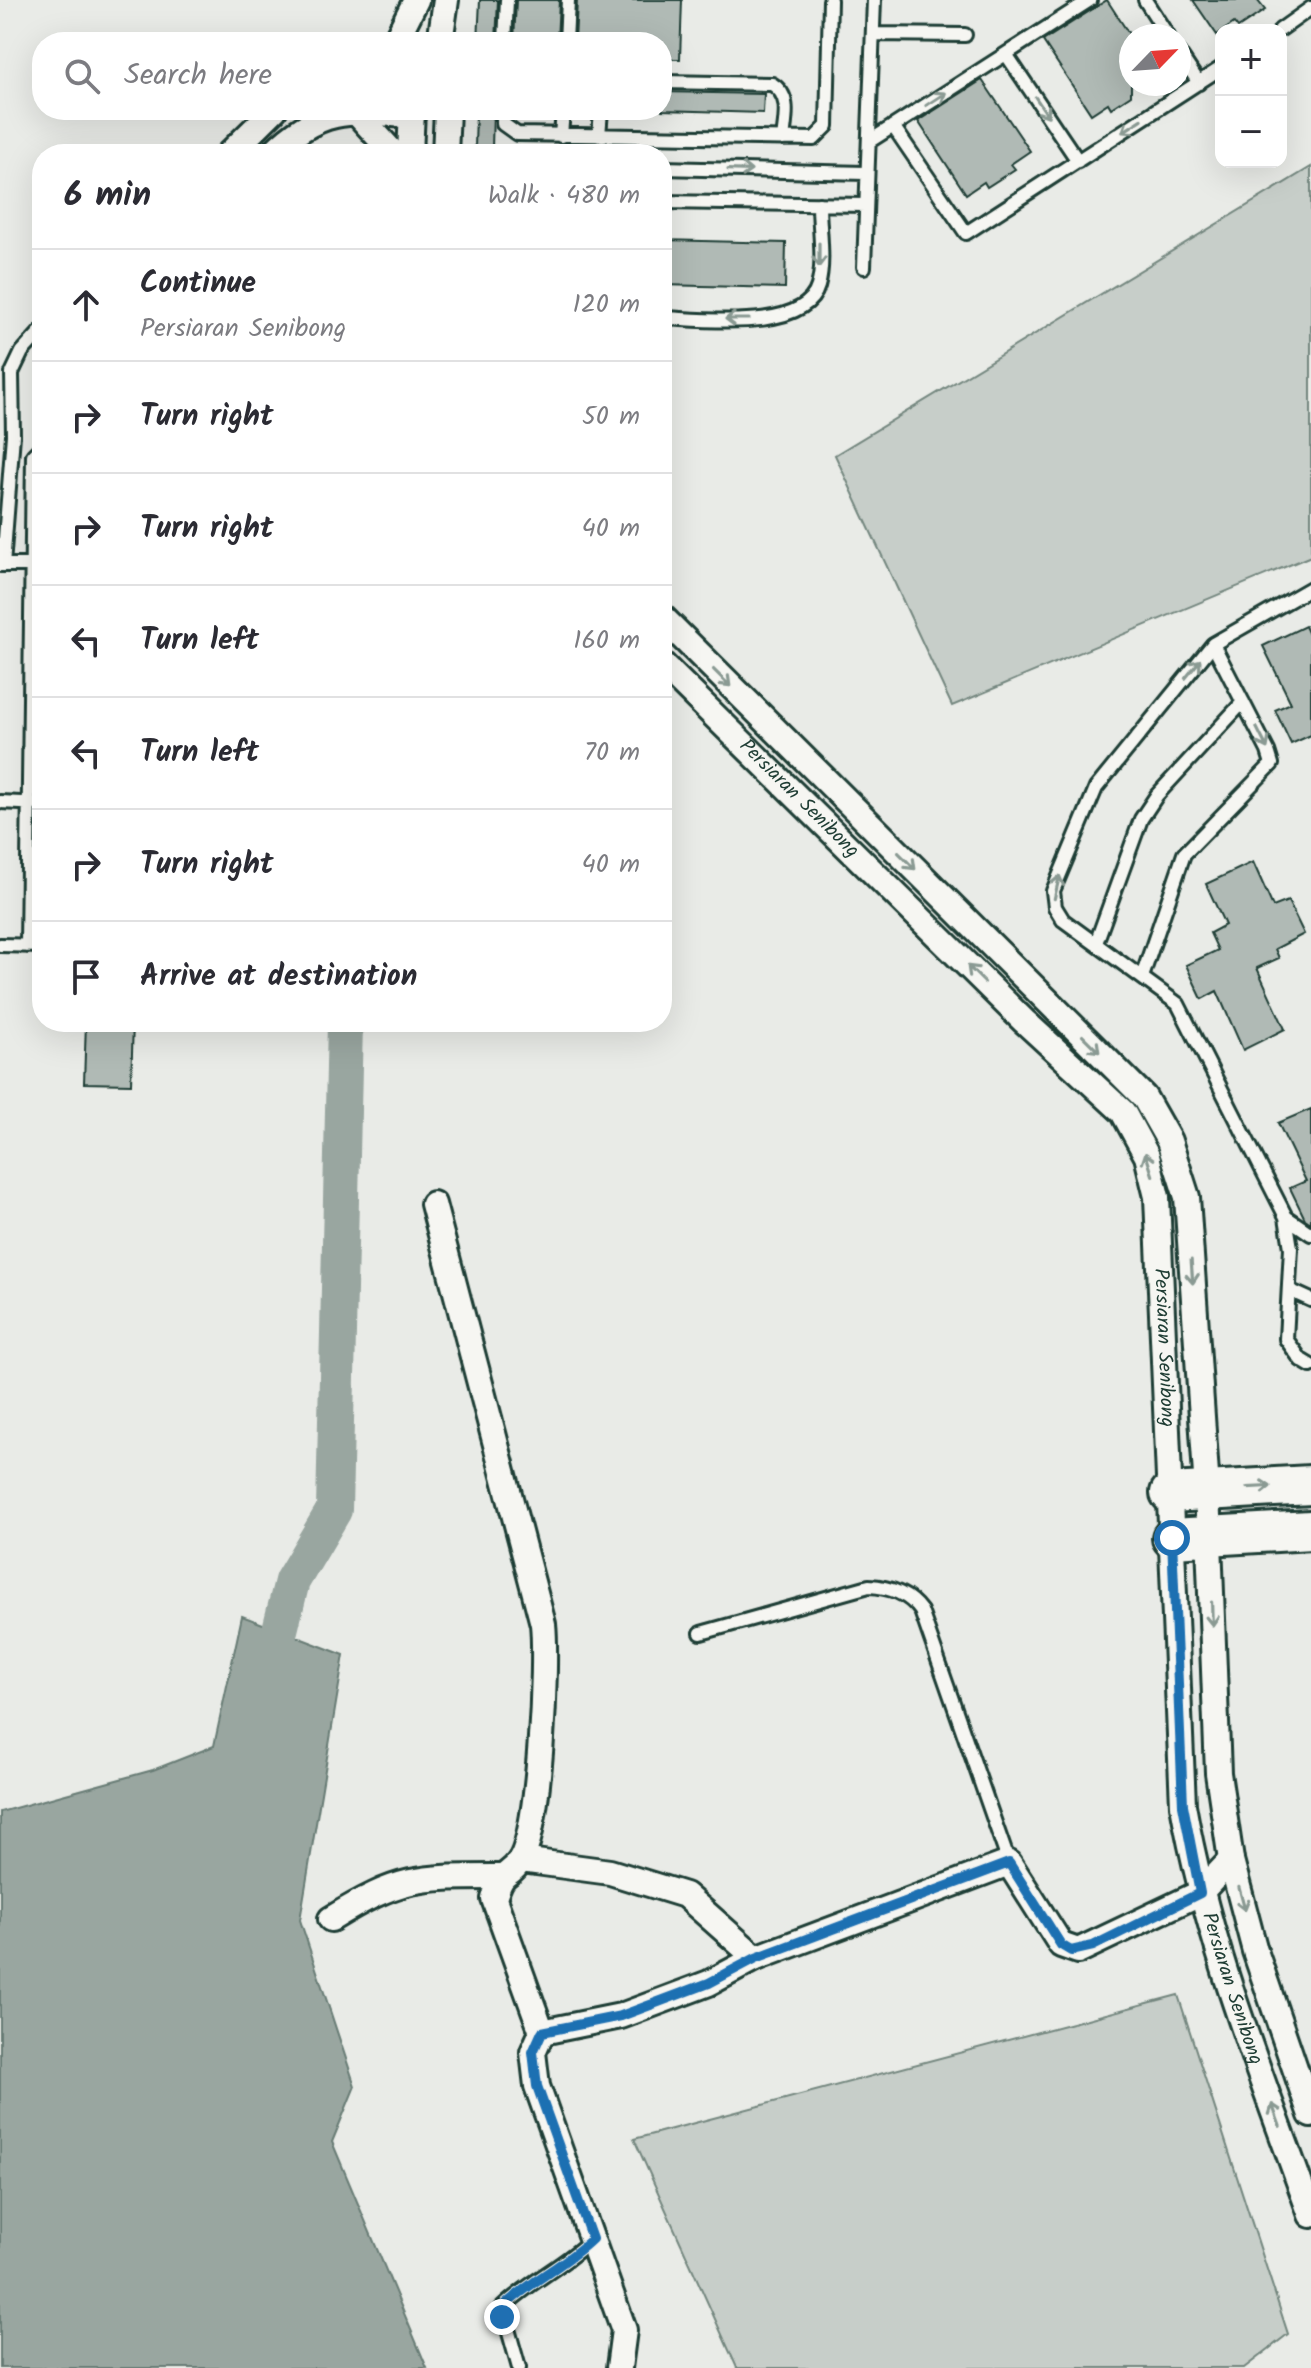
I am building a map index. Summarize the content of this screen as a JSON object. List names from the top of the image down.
{
  "streets": {
    "street": ["Persiaran Senibong"]
  },
  "north": "top right",
  "page": {
    "map_buttons": ["+", "−"],
    "search": "Search here",
    "heading": ["6 min", "Walk · 480 m"],
    "list": [
      ["Continue", "Persiaran Senibong", "120 m"],
      ["Turn right", "50 m"],
      ["Turn right", "40 m"],
      ["Turn left", "160 m"],
      ["Turn left", "70 m"],
      ["Turn right", "40 m"],
      "Arrive at destination"
    ]
  }
}
